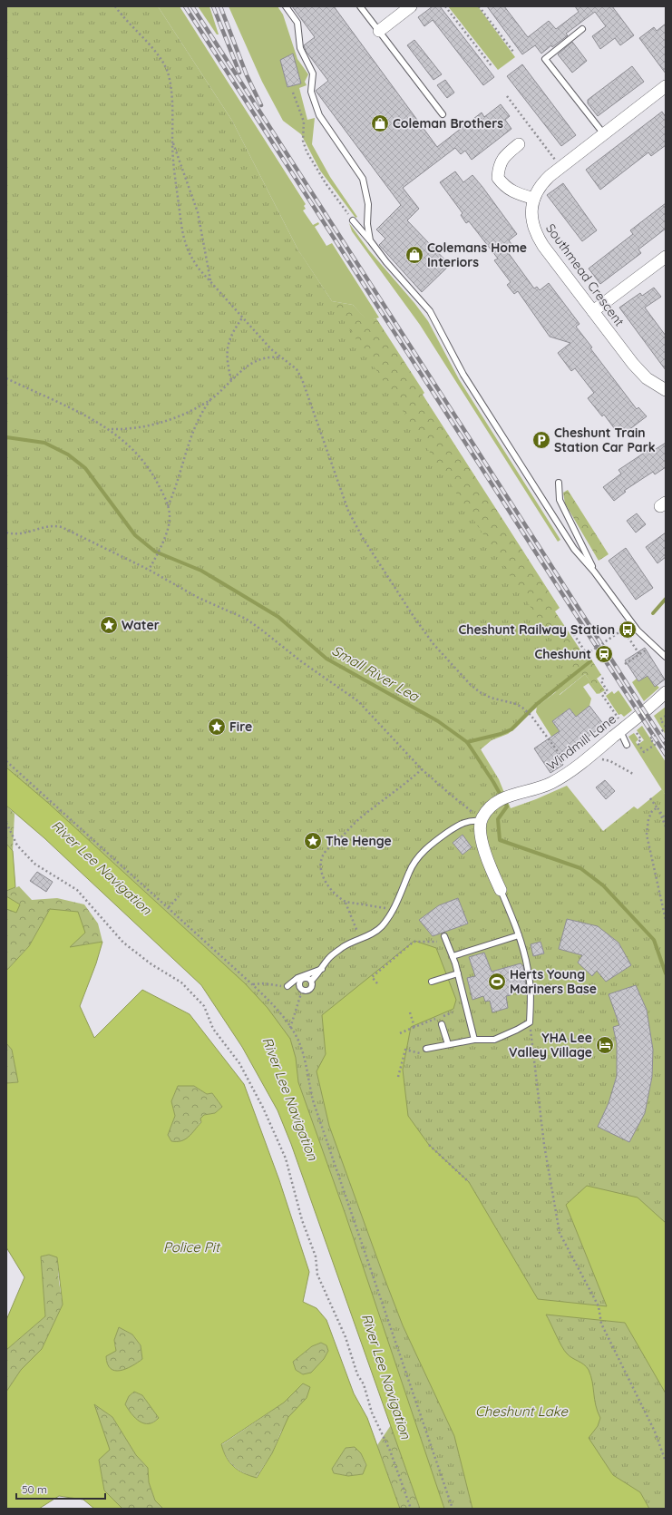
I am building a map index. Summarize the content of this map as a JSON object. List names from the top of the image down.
{
  "streets": {
    "street": ["Southmead Crescent", "Windmill Lane"]
  },
  "water": [
    "Small River Lea",
    "River Lee Navigation",
    "Police Pit",
    "Cheshunt Lake"
  ],
  "places": {
    "shop": ["Coleman Brothers", "Colemans Home Interiors"],
    "parking": ["Cheshunt Train Station Car Park"],
    "place": ["Water", "Fire", "The Henge"],
    "bus stop": ["Cheshunt Railway Station"],
    "station": ["Cheshunt"],
    "sports": ["Herts Young Mariners Base"],
    "hotel": ["YHA Lee Valley Village"]
  },
  "scale_bar": "50 m"
}
